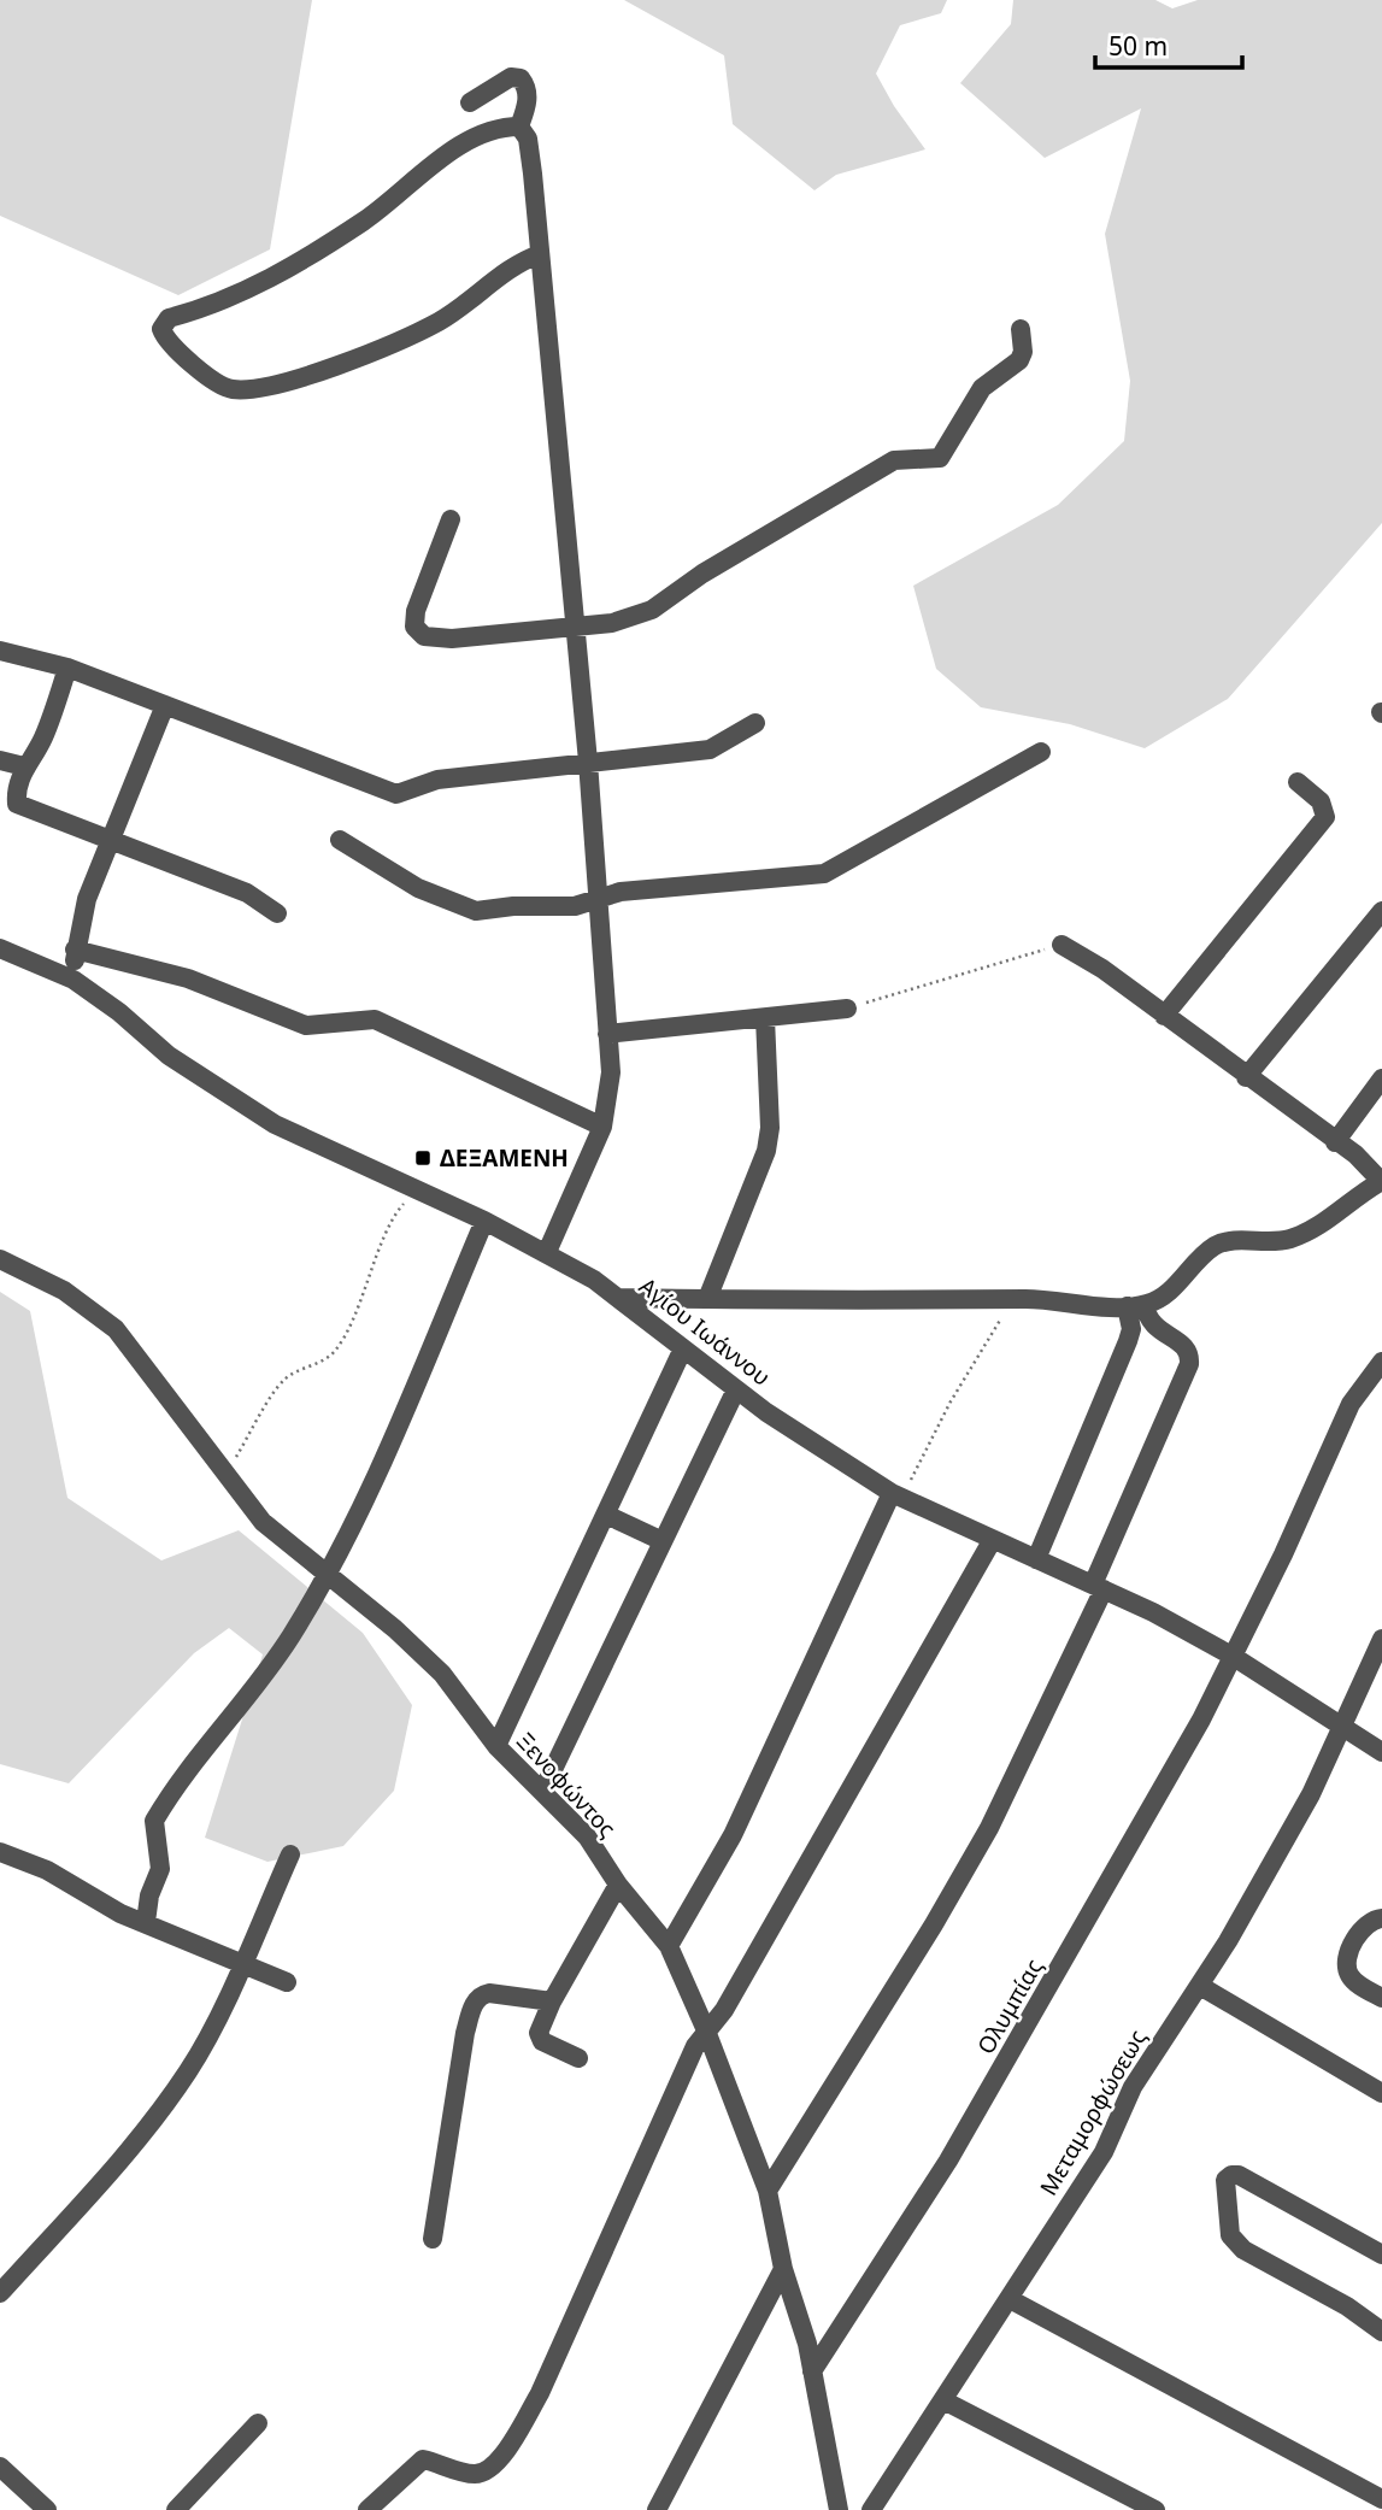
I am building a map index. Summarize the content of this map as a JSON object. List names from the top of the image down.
{
  "streets": {
    "street": [
      "Αγίου Ιωάννου",
      "Ξενοφώντος",
      "Ολυμπίας",
      "Μεταμορφώσεως"
    ]
  },
  "crossings": [
    ["Αγίου Ιωάννου", "Ολυμπίας"],
    ["Αγίου Ιωάννου", "Μεταμορφώσεως"],
    ["Ξενοφώντος", "Ολυμπίας"]
  ],
  "places": {
    "transit": ["ΔΕΞΑΜΕΝΗ"]
  },
  "scale_bar": "50 m"
}
